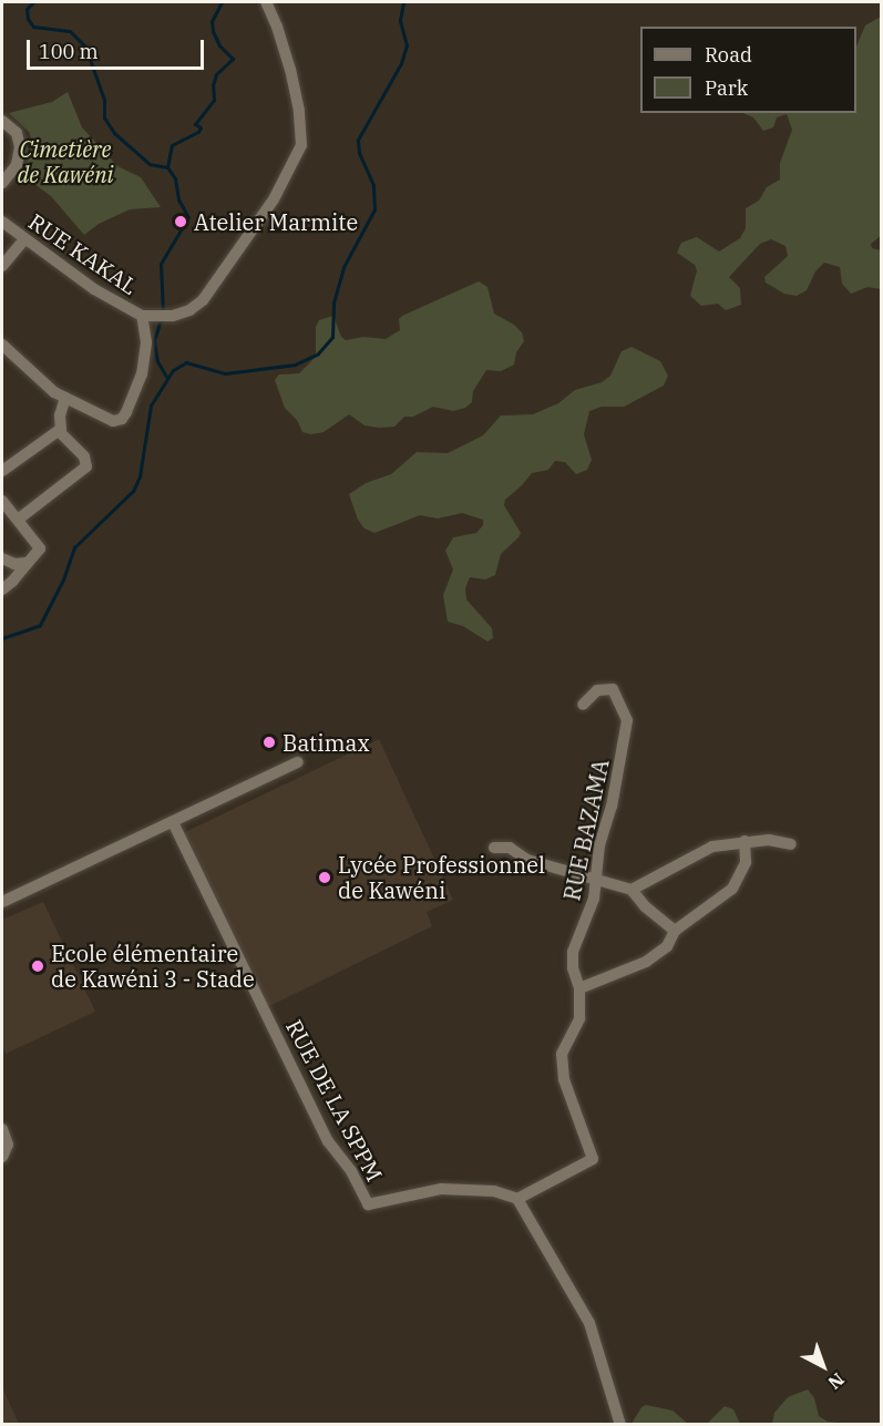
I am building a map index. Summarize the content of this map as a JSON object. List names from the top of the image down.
{
  "streets": {
    "street": ["RUE KAKAL", "RUE BAZAMA", "RUE DE LA SPPM"]
  },
  "crossings": [
    ["RUE BAZAMA", "RUE DE LA SPPM"]
  ],
  "parks": ["Cimetière de Kawéni"],
  "places": [
    "Atelier Marmite",
    "Batimax",
    "Lycée Professionnel de Kawéni",
    "Ecole élémentaire de Kawéni 3 - Stade"
  ],
  "legend": ["Road", "Park"],
  "scale_bar": "100 m",
  "north": "bottom right"
}
